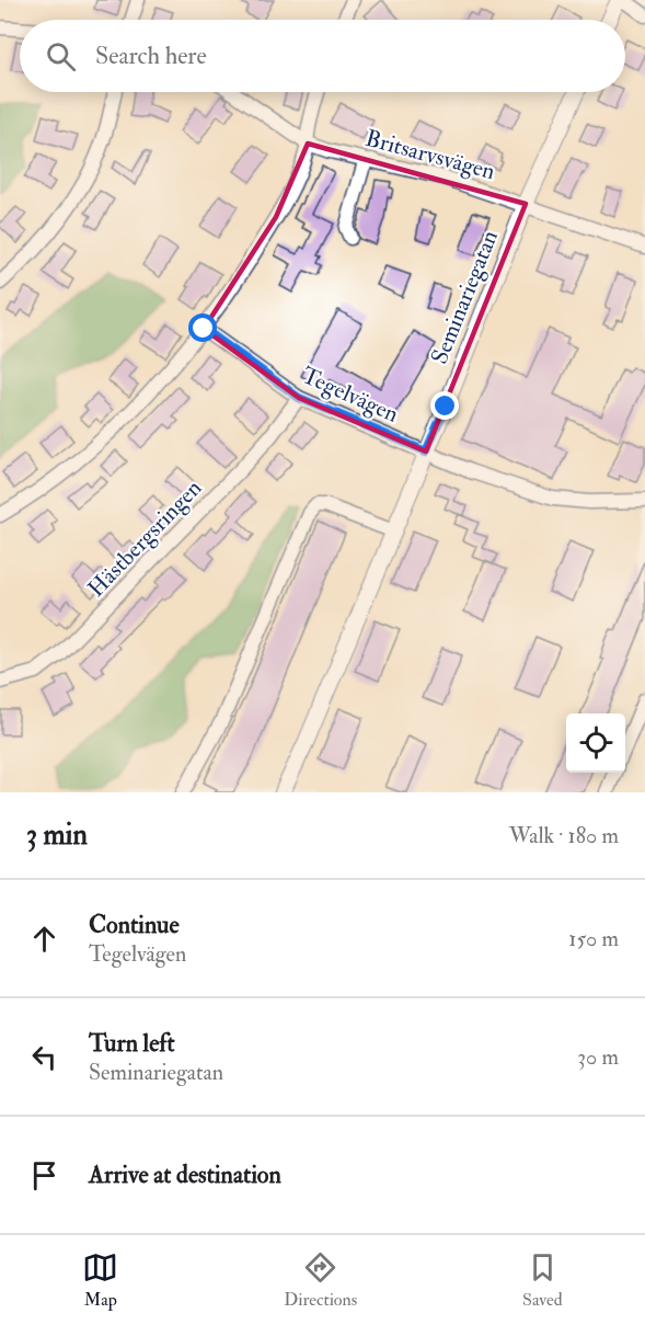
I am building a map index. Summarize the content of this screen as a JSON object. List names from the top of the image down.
{
  "streets": {
    "street": [
      "Britsarvsvägen",
      "Seminariegatan",
      "Tegelvägen",
      "Hästbergsringen"
    ]
  },
  "crossings": [
    ["Britsarvsvägen", "Seminariegatan"],
    ["Seminariegatan", "Tegelvägen"],
    ["Tegelvägen", "Hästbergsringen"]
  ],
  "page": {
    "search": "Search here",
    "heading": ["3 min", "Walk · 180 m"],
    "list": [
      ["Continue", "Tegelvägen", "150 m"],
      ["Turn left", "Seminariegatan", "30 m"],
      "Arrive at destination"
    ],
    "nav": ["Map", "Directions", "Saved"]
  }
}
